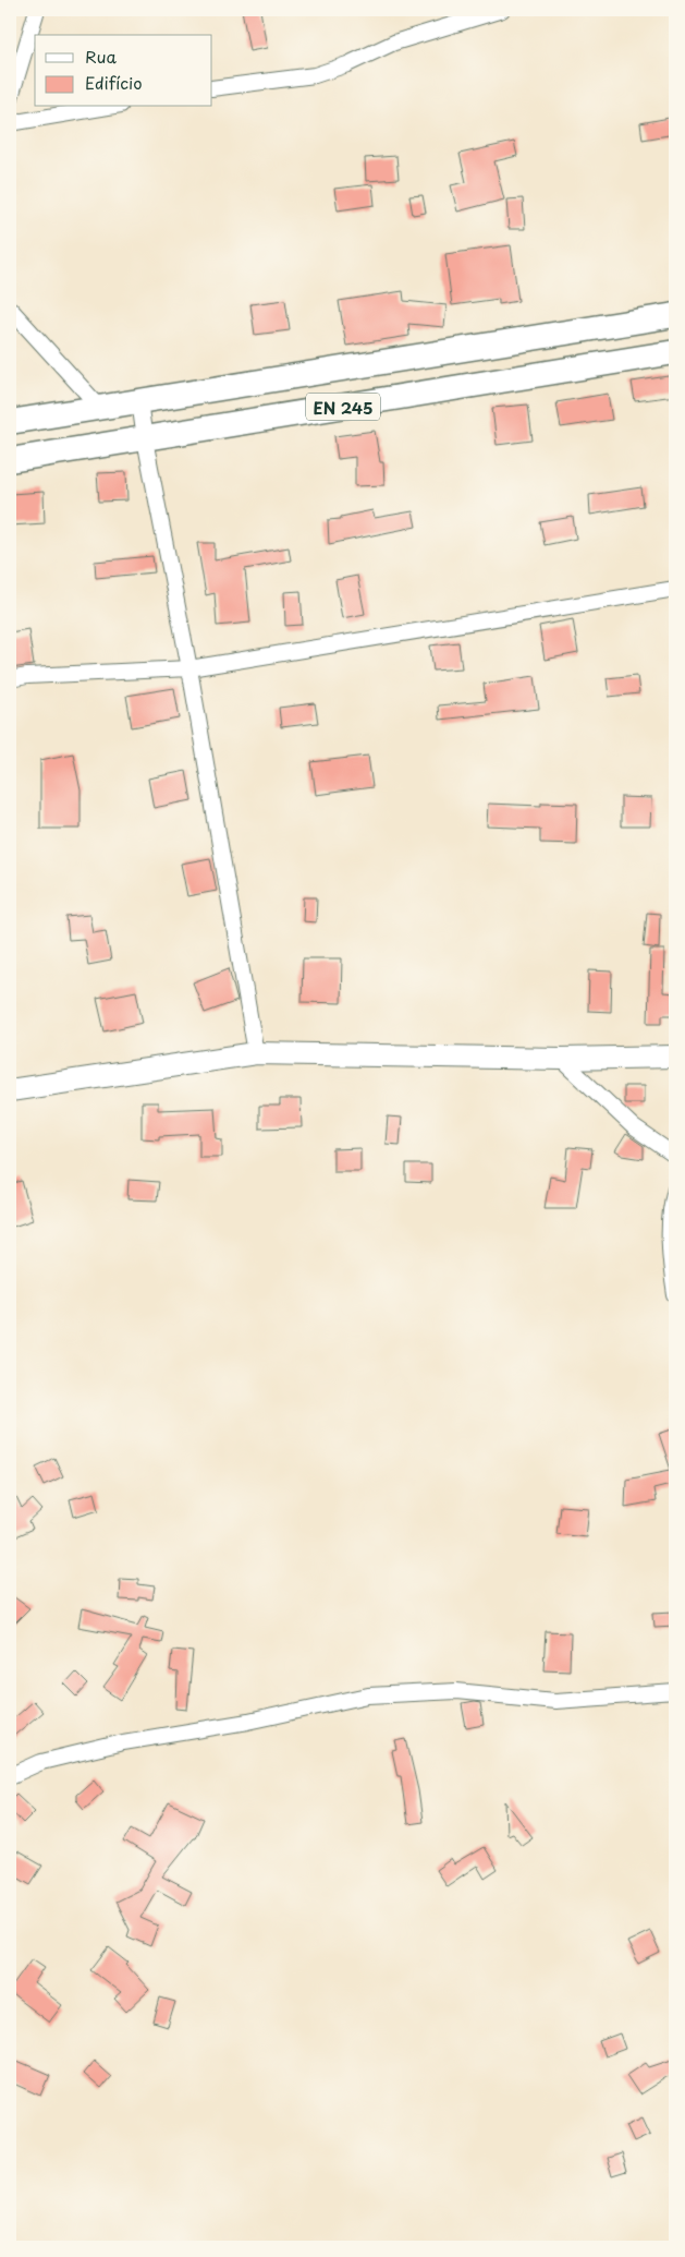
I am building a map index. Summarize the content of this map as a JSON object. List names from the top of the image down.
{
  "streets": {
    "main road": ["EN 245"]
  },
  "legend": ["Rua", "Edifício"]
}
